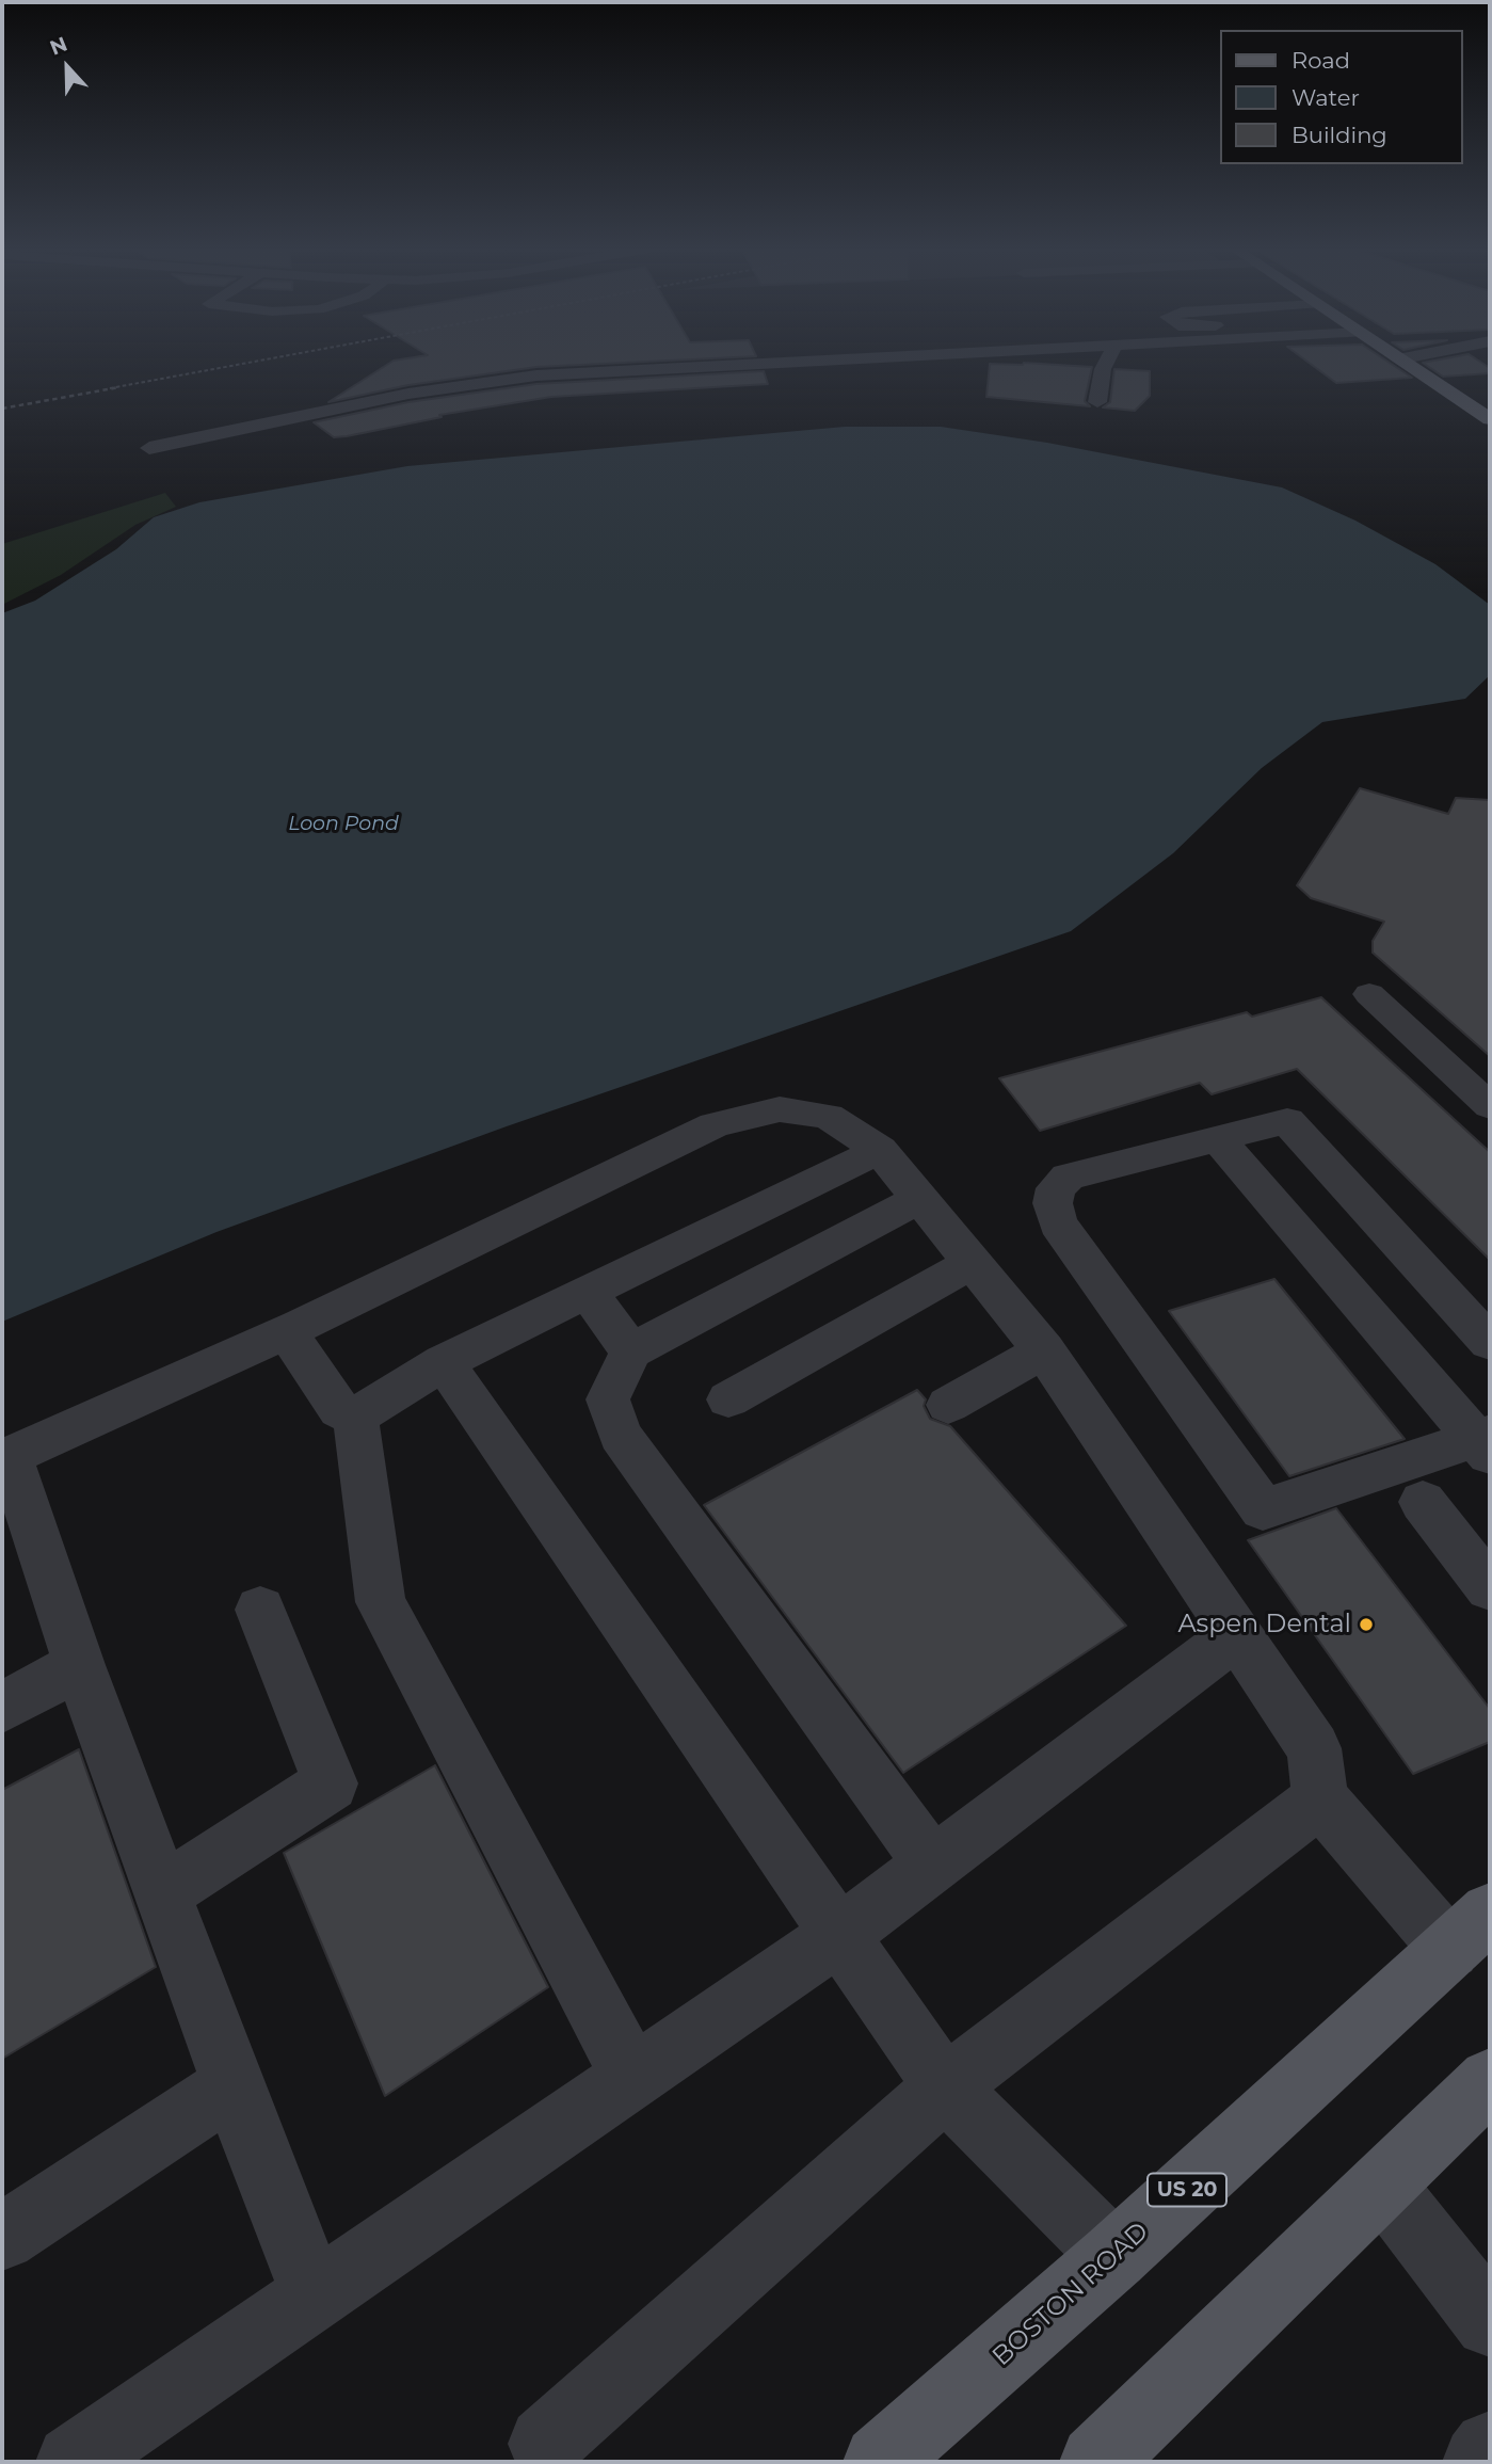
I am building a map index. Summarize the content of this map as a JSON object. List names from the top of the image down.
{
  "streets": {
    "main road": ["US 20", "BOSTON ROAD"]
  },
  "water": ["Loon Pond"],
  "places": ["Aspen Dental"],
  "legend": ["Road", "Water", "Building"],
  "north": "top"
}
